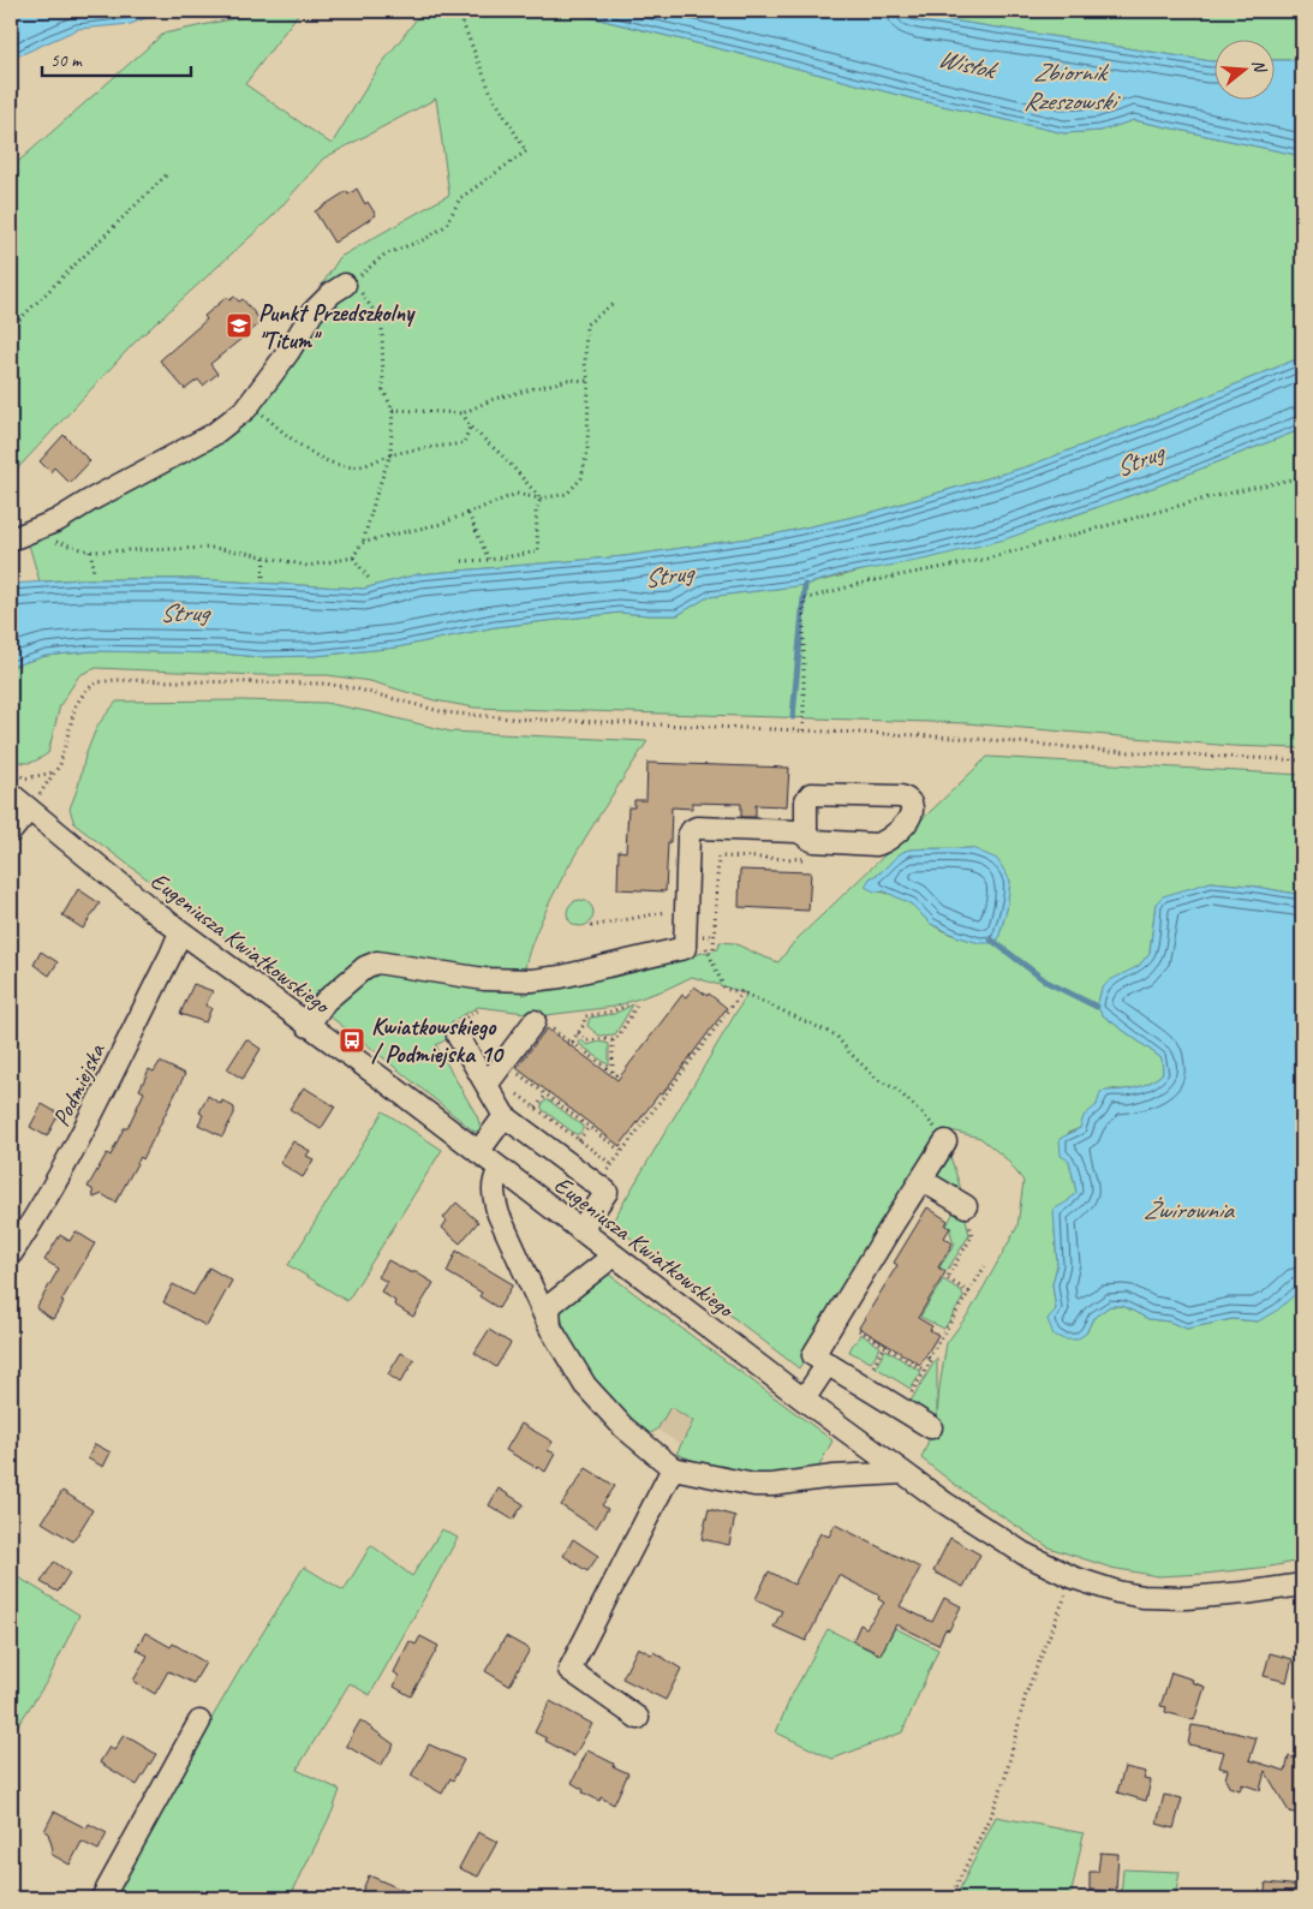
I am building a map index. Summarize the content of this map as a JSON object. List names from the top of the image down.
{
  "streets": {
    "street": ["Eugeniusza Kwiatkowskiego", "Podmiejska"]
  },
  "crossings": [
    ["Eugeniusza Kwiatkowskiego", "Podmiejska"]
  ],
  "water": [
    "Wisłok",
    "Zbiornik Rzeszowski",
    "Strug",
    "Żwirownia"
  ],
  "places": {
    "school or university": ["Punkt Przedszkolny \"Titum\""],
    "bus stop": ["Kwiatkowskiego / Podmiejska 10"]
  },
  "scale_bar": "50 m",
  "north": "right"
}
